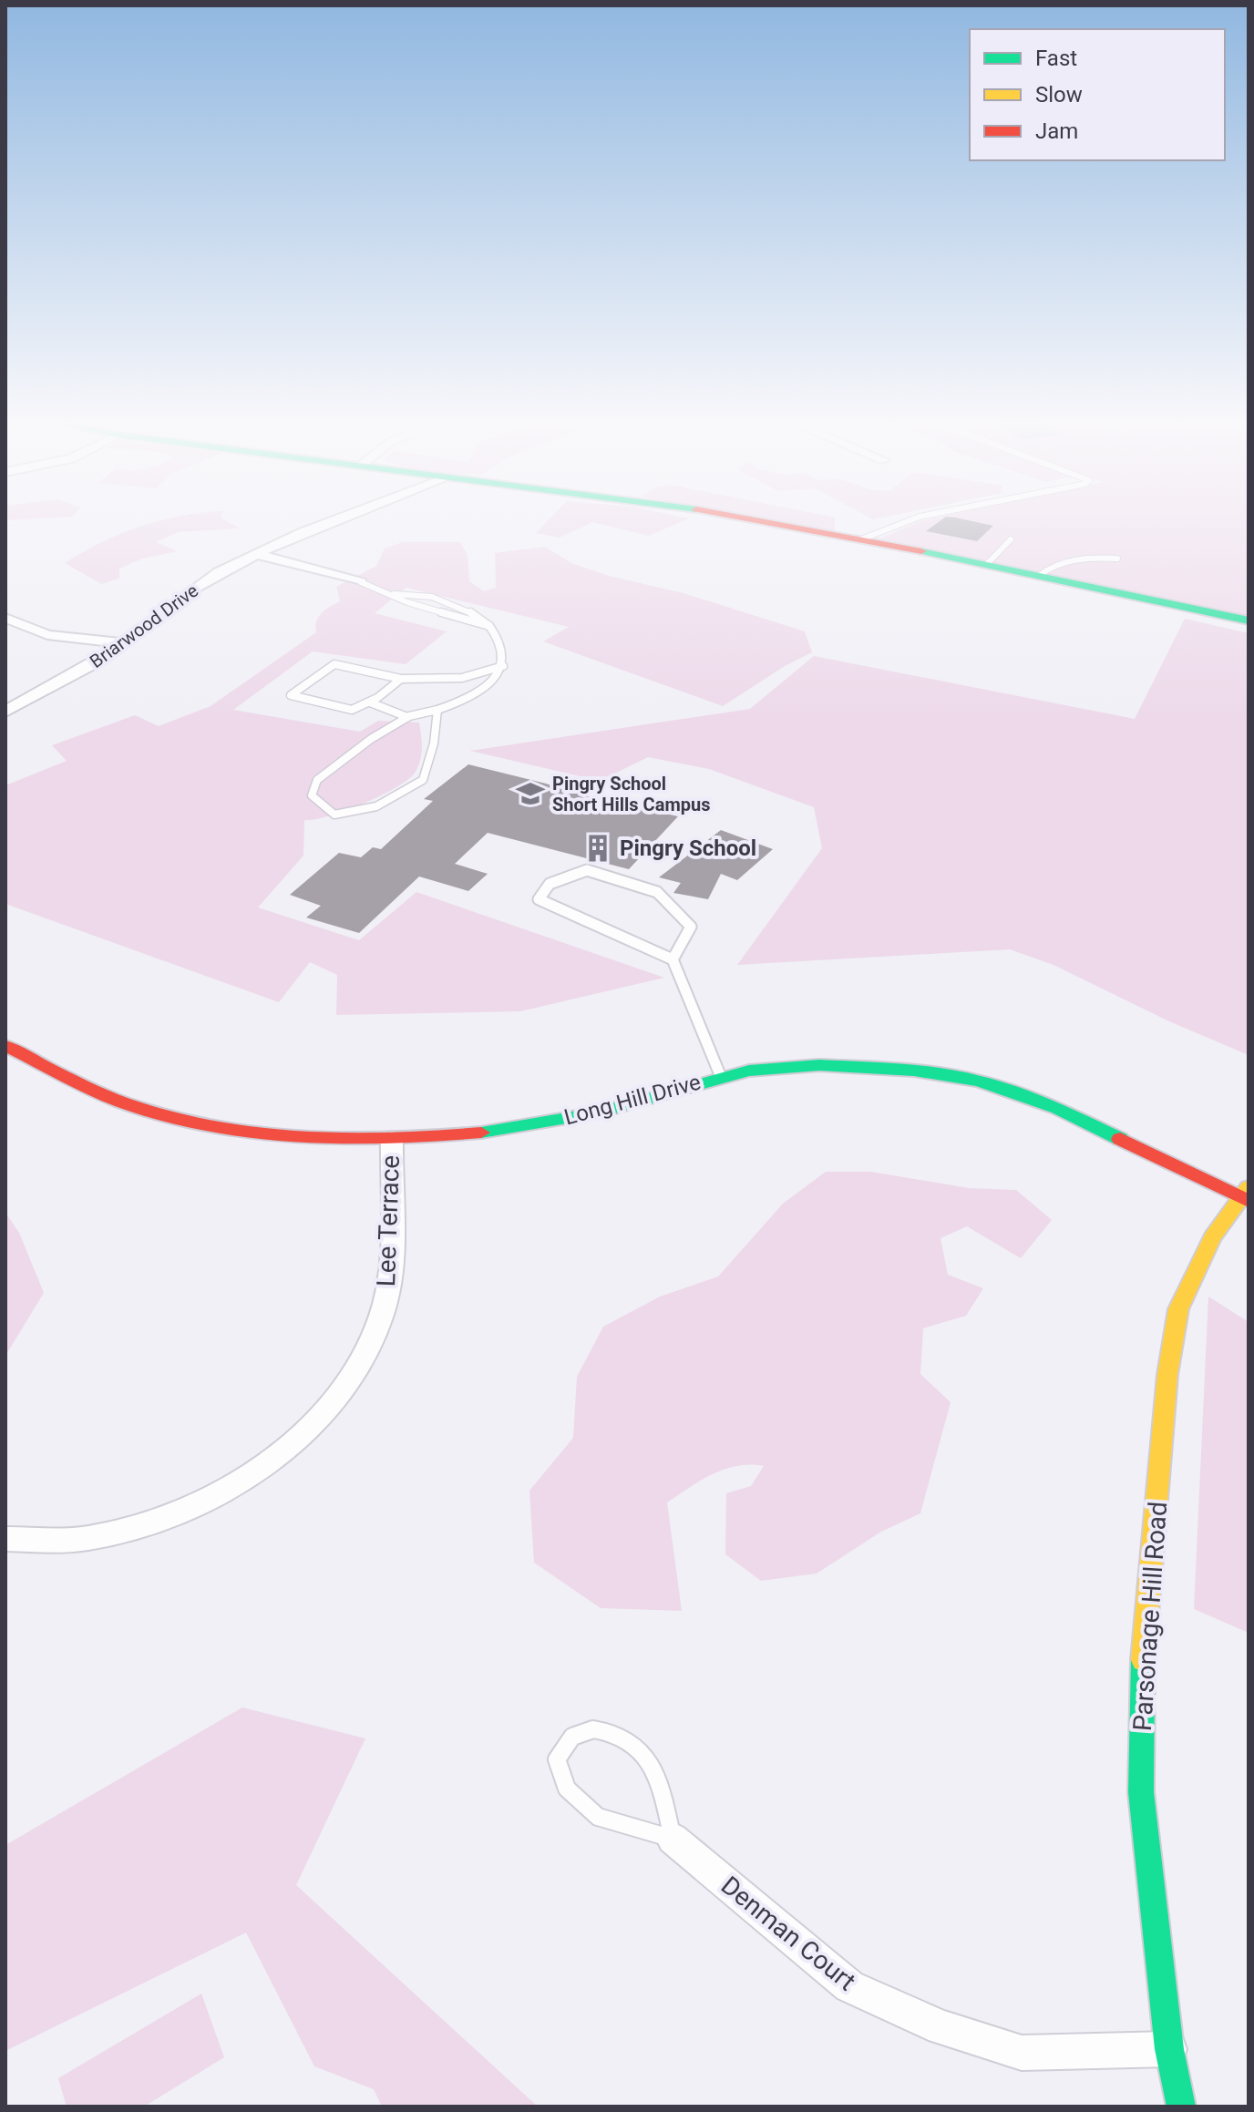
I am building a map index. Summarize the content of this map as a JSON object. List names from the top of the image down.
{
  "streets": {
    "street": [
      "Briarwood Drive",
      "Long Hill Drive",
      "Lee Terrace",
      "Parsonage Hill Road",
      "Denman Court"
    ]
  },
  "crossings": [
    ["Long Hill Drive", "Lee Terrace"],
    ["Long Hill Drive", "Parsonage Hill Road"],
    ["Parsonage Hill Road", "Denman Court"]
  ],
  "places": {
    "school or university": ["Pingry School Short Hills Campus"],
    "building": ["Pingry School"]
  },
  "legend": ["Fast", "Slow", "Jam"]
}
